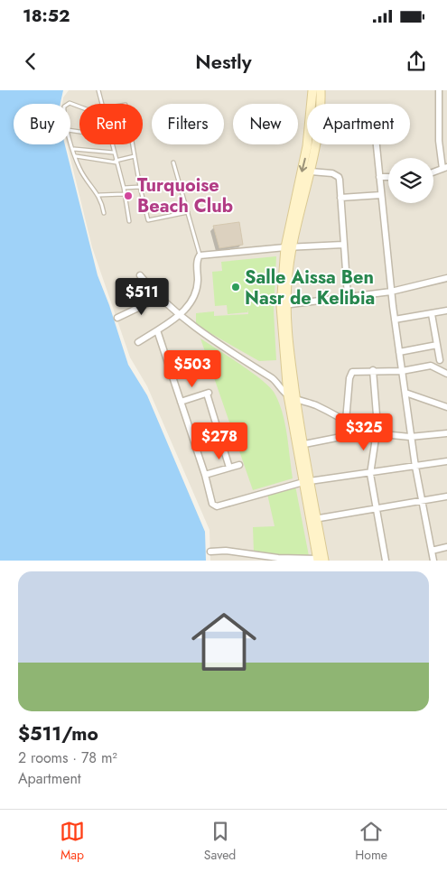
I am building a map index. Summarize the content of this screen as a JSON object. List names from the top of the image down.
{
  "places": ["Turquoise Beach Club", "Salle Aissa Ben Nasr de Kelibia"],
  "page": {
    "status": "18:52",
    "header": "Nestly",
    "chip": [
      "Buy",
      "Rent",
      "Filters",
      "New",
      "Apartment"
    ],
    "price": [
      "$511",
      "$503",
      "$325",
      "$278"
    ],
    "list": [
      {
        "name": "$511/mo",
        "note": "2 rooms · 78 m² · Apartment"
      }
    ],
    "tabs": ["Map", "Saved", "Home"]
  }
}
